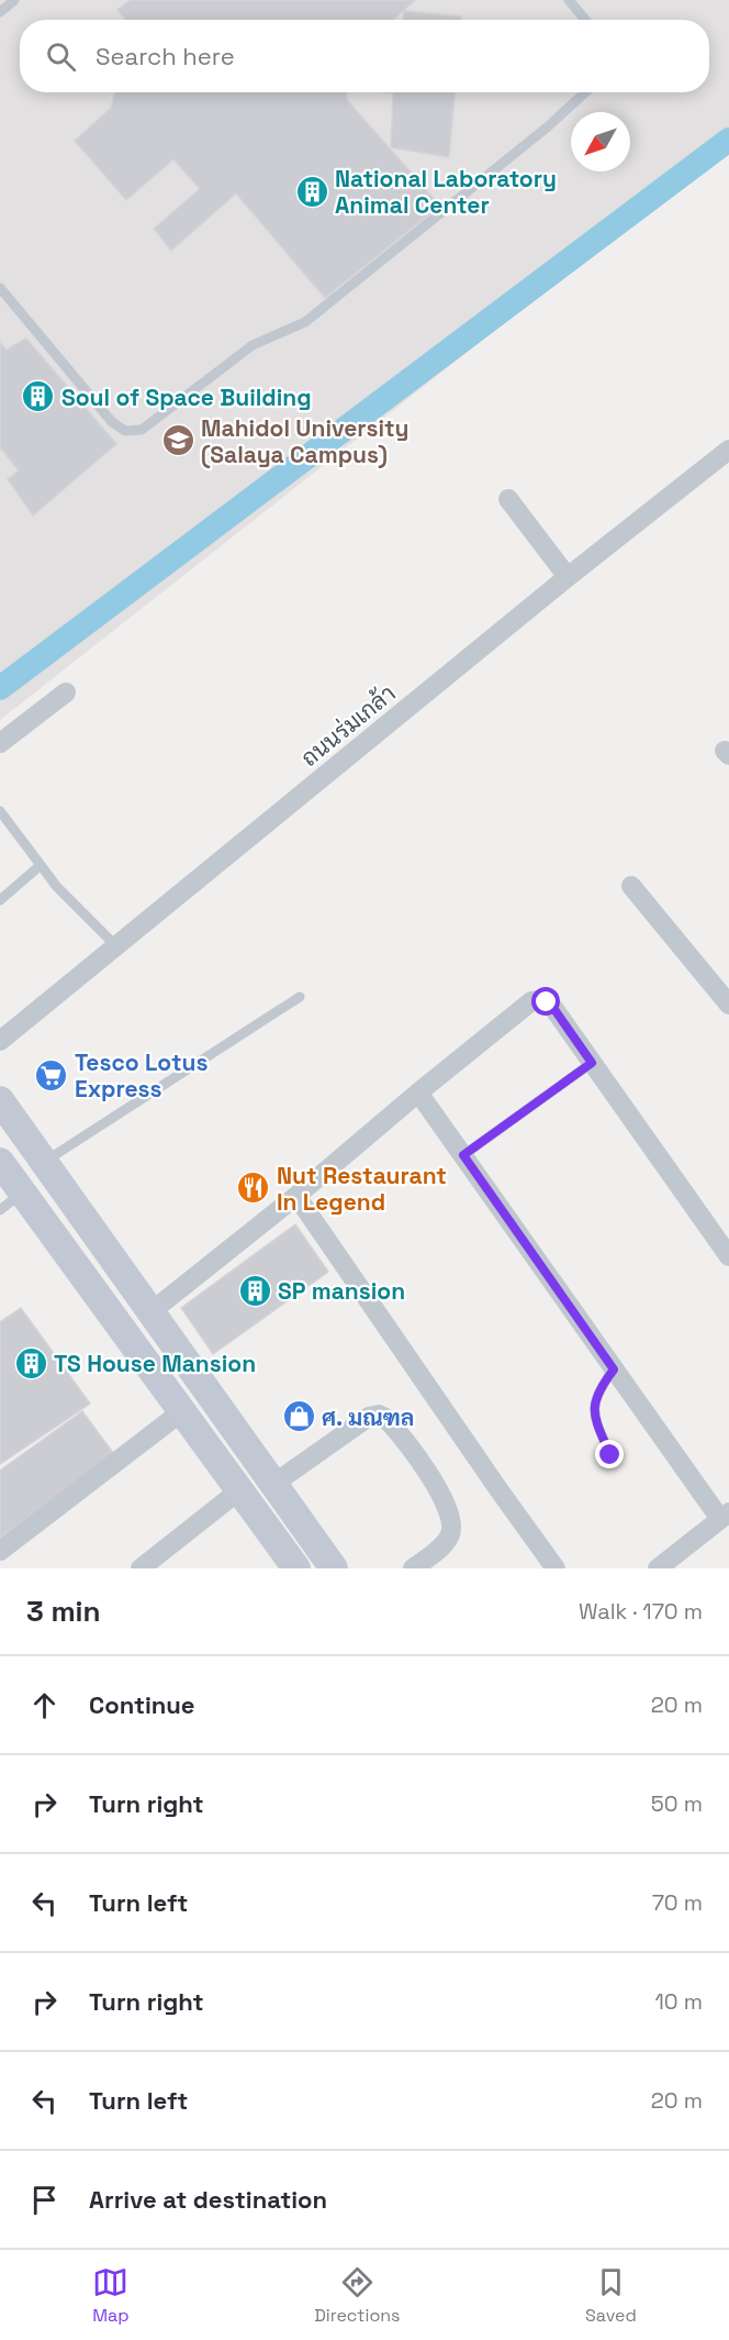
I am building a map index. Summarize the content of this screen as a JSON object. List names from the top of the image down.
{
  "streets": {
    "street": ["ถนนร่มเกล้า"]
  },
  "places": {
    "building": [
      "National Laboratory Animal Center",
      "Soul of Space Building",
      "SP mansion",
      "TS House Mansion"
    ],
    "school or university": ["Mahidol University (Salaya Campus)"],
    "supermarket": ["Tesco Lotus Express"],
    "restaurant": ["Nut Restaurant In Legend"],
    "shop": ["ศ. มณฑล"]
  },
  "north": "bottom left",
  "page": {
    "search": "Search here",
    "heading": ["3 min", "Walk · 170 m"],
    "list": [
      ["Continue", "20 m"],
      ["Turn right", "50 m"],
      ["Turn left", "70 m"],
      ["Turn right", "10 m"],
      ["Turn left", "20 m"],
      "Arrive at destination"
    ],
    "nav": ["Map", "Directions", "Saved"]
  }
}
